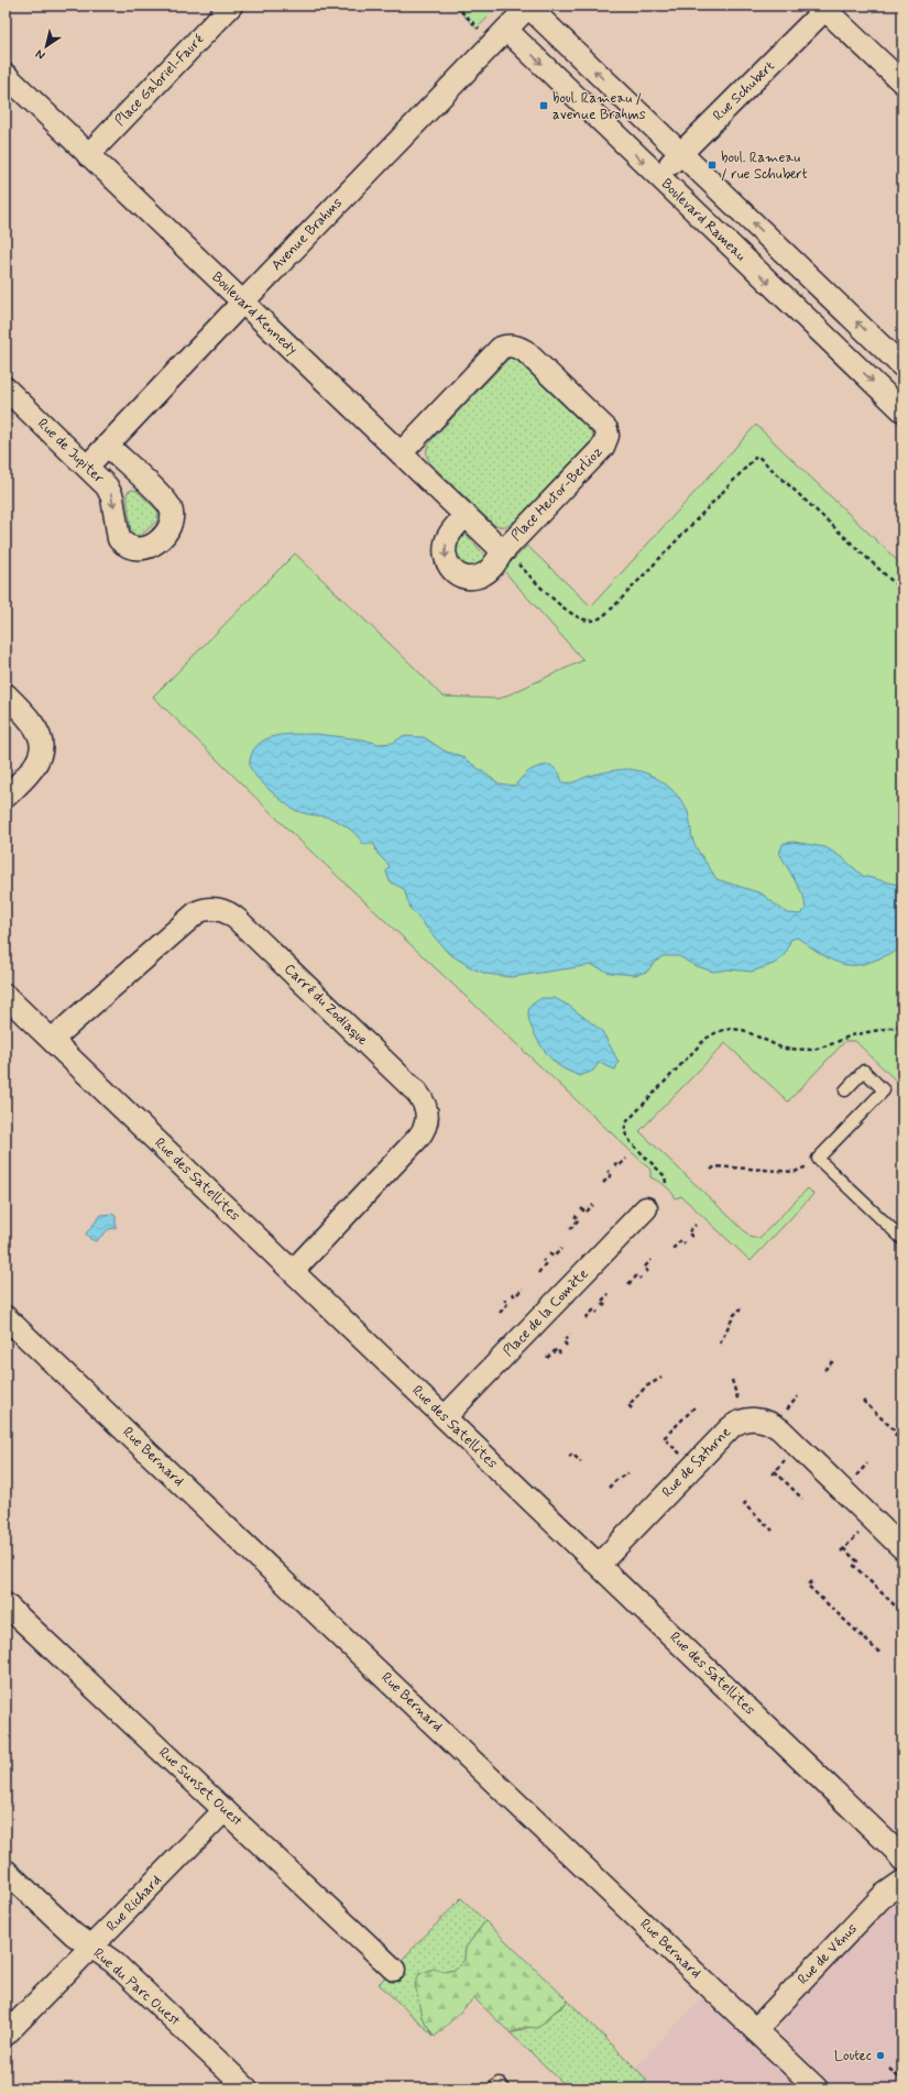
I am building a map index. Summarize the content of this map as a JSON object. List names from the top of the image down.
{
  "streets": {
    "street": [
      "Place Gabriel-Fauré",
      "Rue Schubert",
      "Boulevard Rameau",
      "Avenue Brahms",
      "Boulevard Kennedy",
      "Rue de Jupiter",
      "Place Hector-Berlioz",
      "Carré du Zodiaque",
      "Rue des Satellites",
      "Place de la Comète",
      "Rue Bernard",
      "Rue de Saturne",
      "Rue Sunset Ouest",
      "Rue Richard",
      "Rue de Vénus",
      "Rue du Parc Ouest"
    ]
  },
  "crossings": [
    ["Place Gabriel-Fauré", "Boulevard Kennedy"],
    ["Rue Schubert", "Boulevard Rameau"],
    ["Boulevard Rameau", "Avenue Brahms"],
    ["Avenue Brahms", "Boulevard Kennedy"],
    ["Avenue Brahms", "Rue de Jupiter"],
    ["Boulevard Kennedy", "Place Hector-Berlioz"],
    ["Carré du Zodiaque", "Rue des Satellites"],
    ["Rue des Satellites", "Place de la Comète"],
    ["Rue des Satellites", "Rue de Saturne"],
    ["Rue Bernard", "Rue de Vénus"],
    ["Rue Sunset Ouest", "Rue Richard"],
    ["Rue Richard", "Rue du Parc Ouest"]
  ],
  "places": {
    "transit": ["boul. Rameau / avenue Brahms", "boul. Rameau / rue Schubert"],
    "other": ["Loutec"]
  },
  "north": "bottom left"
}
